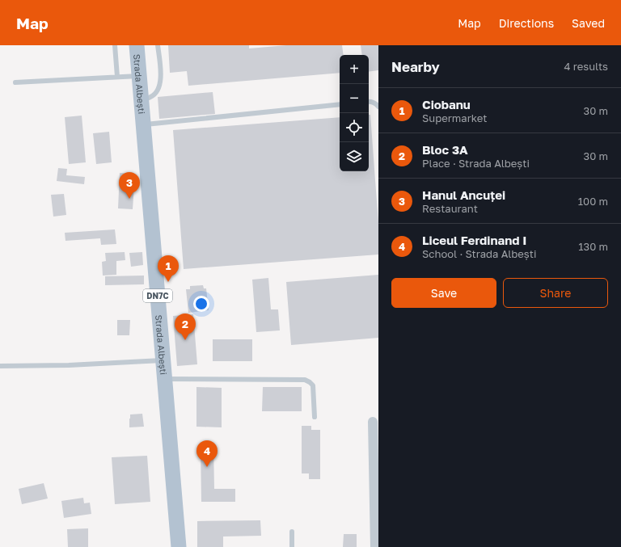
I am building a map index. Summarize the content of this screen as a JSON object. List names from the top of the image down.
{
  "streets": {
    "main road": ["Strada Albești", "DN7C"]
  },
  "page": {
    "header": "Map",
    "nav": ["Map", "Directions", "Saved"],
    "heading": ["Nearby", "4 results"],
    "map_buttons": ["+", "−"],
    "list": [
      {
        "mark": "1",
        "name": "Ciobanu",
        "note": "Supermarket",
        "value": "30 m"
      },
      {
        "mark": "2",
        "name": "Bloc 3A",
        "note": "Place · Strada Albești",
        "value": "30 m"
      },
      {
        "mark": "3",
        "name": "Hanul Ancuței",
        "note": "Restaurant",
        "value": "100 m"
      },
      {
        "mark": "4",
        "name": "Liceul Ferdinand I",
        "note": "School · Strada Albești",
        "value": "130 m"
      }
    ],
    "pins": [
      "3",
      "1",
      "2",
      "4"
    ],
    "buttons": ["Save", "Share"]
  }
}
